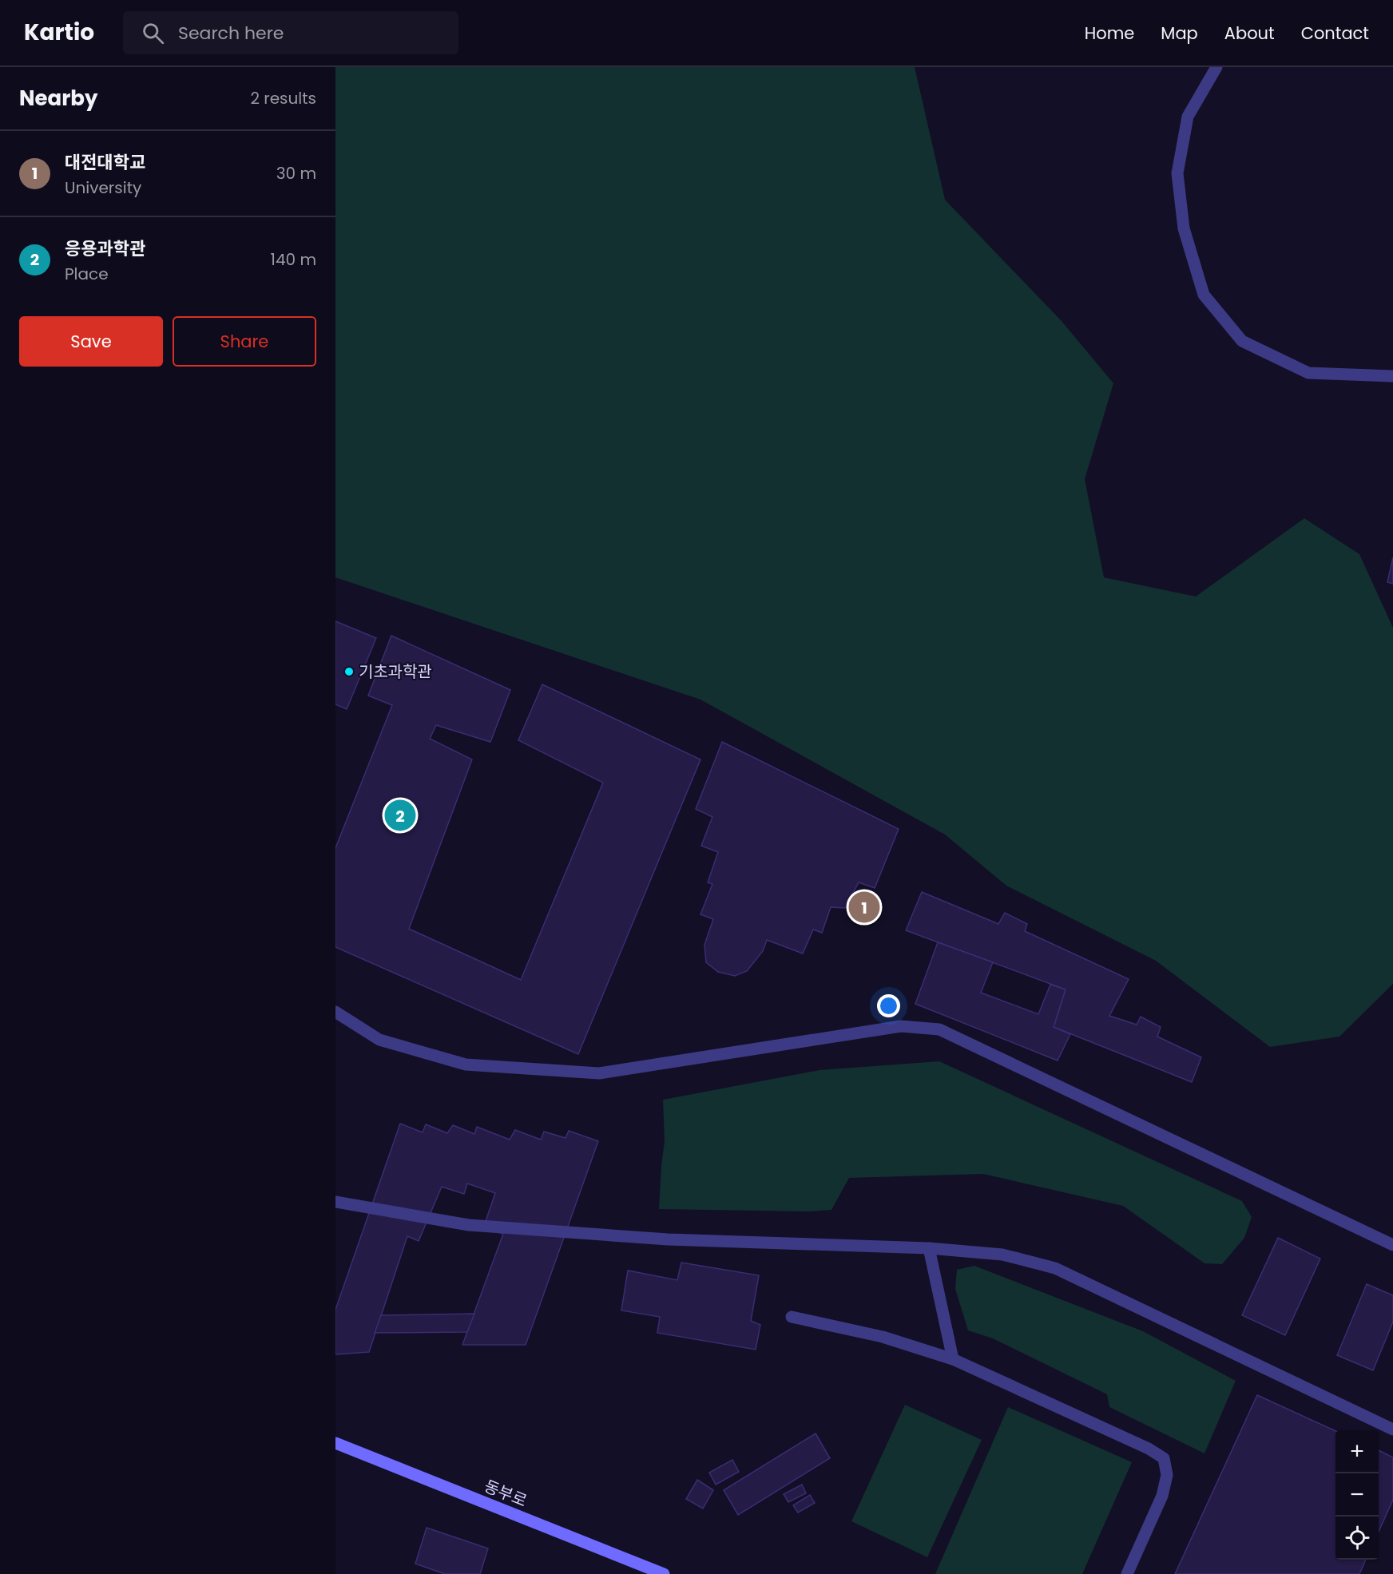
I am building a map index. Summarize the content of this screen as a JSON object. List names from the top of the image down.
{
  "streets": {
    "main road": ["동부로"]
  },
  "places": ["기초과학관"],
  "page": {
    "header": "Kartio",
    "search": "Search here",
    "nav": [
      "Home",
      "Map",
      "About",
      "Contact"
    ],
    "heading": ["Nearby", "2 results"],
    "list": [
      {
        "mark": "1",
        "name": "대전대학교",
        "note": "University",
        "value": "30 m"
      },
      {
        "mark": "2",
        "name": "응용과학관",
        "note": "Place",
        "value": "140 m"
      }
    ],
    "buttons": ["Save", "Share"],
    "pins": ["2", "1"],
    "map_buttons": ["+", "−"]
  }
}
